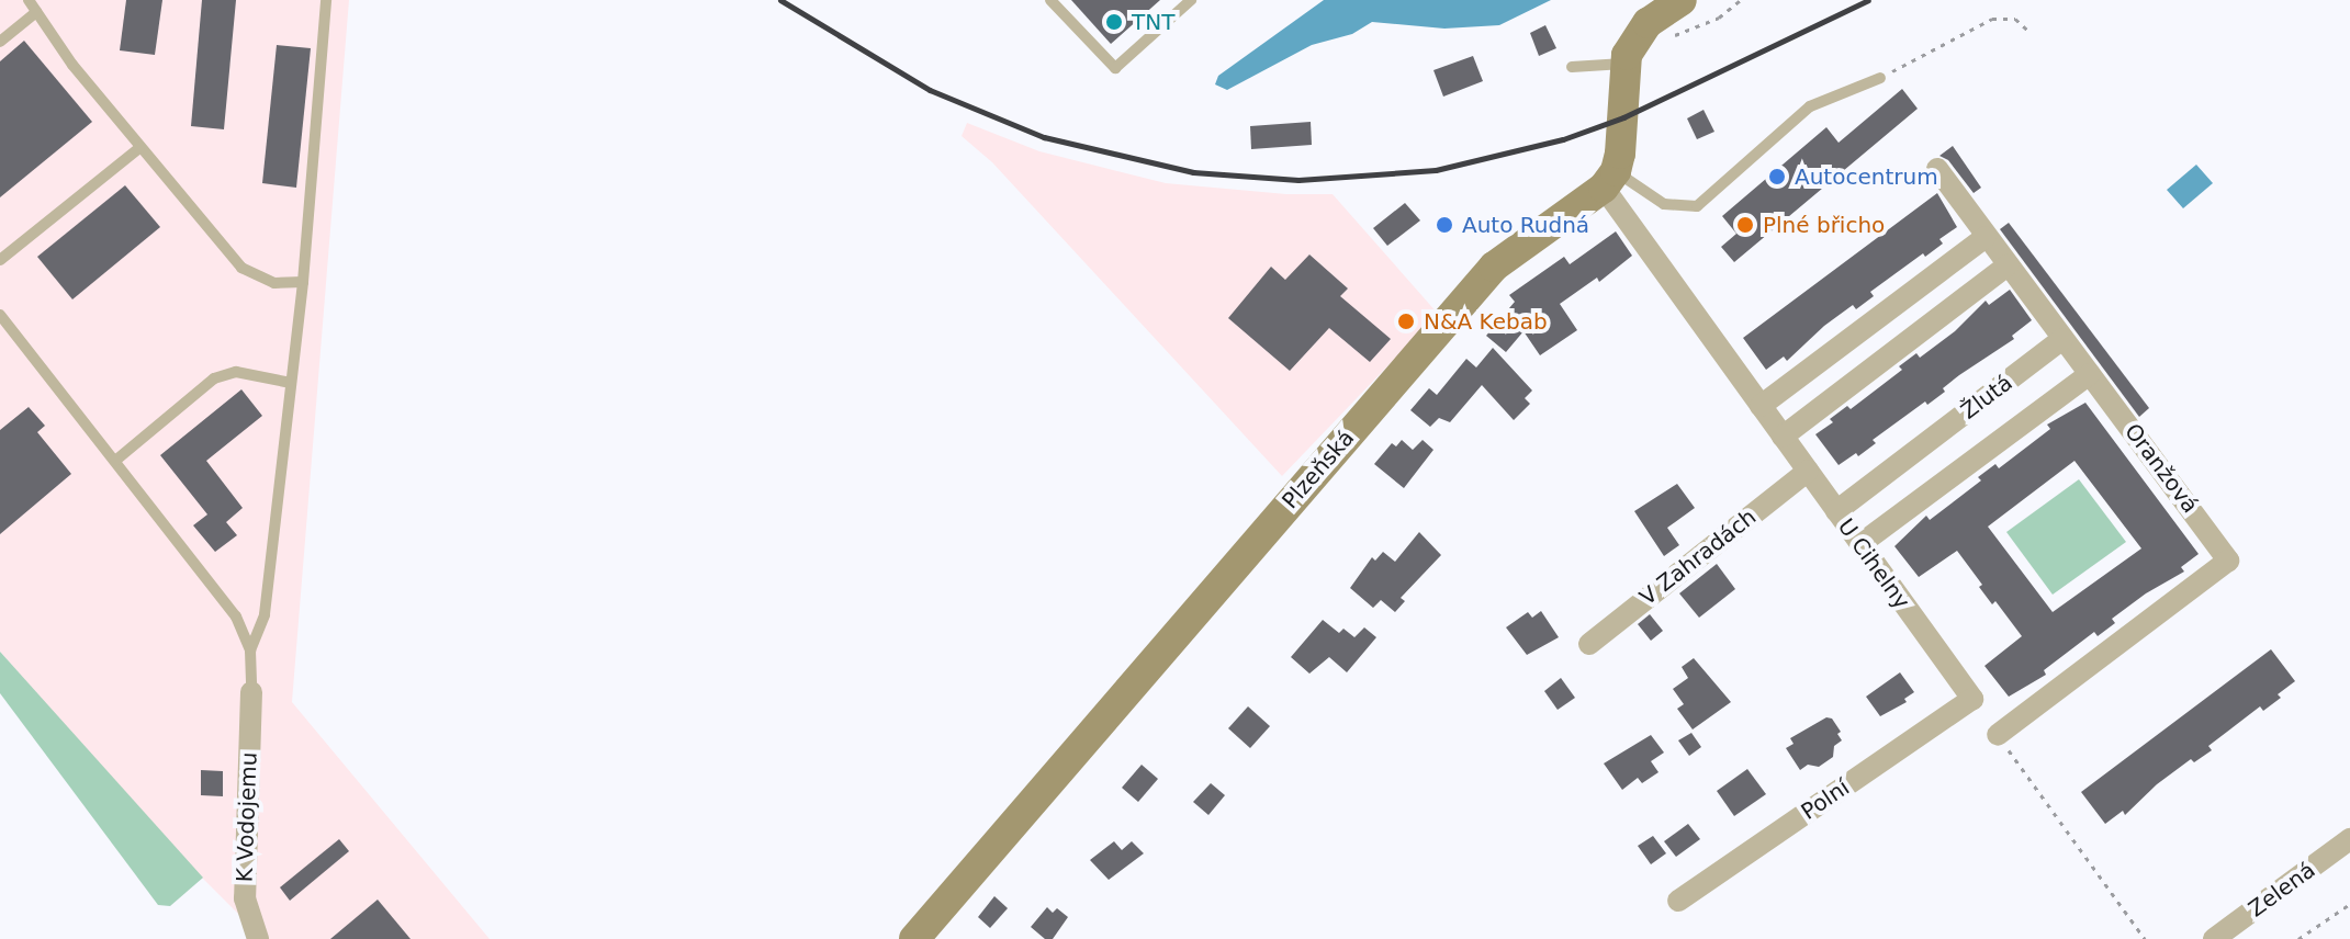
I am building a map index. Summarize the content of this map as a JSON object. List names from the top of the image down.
{
  "streets": {
    "main road": ["Plzeňská"],
    "street": [
      "Žlutá",
      "Oranžová",
      "V Zahradách",
      "U Cihelny",
      "Polní",
      "K Vodojemu",
      "Zelená"
    ]
  },
  "crossings": [
    ["Žlutá", "U Cihelny"],
    ["Plzeňská", "U Cihelny"],
    ["V Zahradách", "U Cihelny"],
    ["U Cihelny", "Polní"]
  ],
  "places": [
    "TNT",
    "Autocentrum",
    "Auto Rudná",
    "Plné břicho",
    "N&A Kebab"
  ]
}
